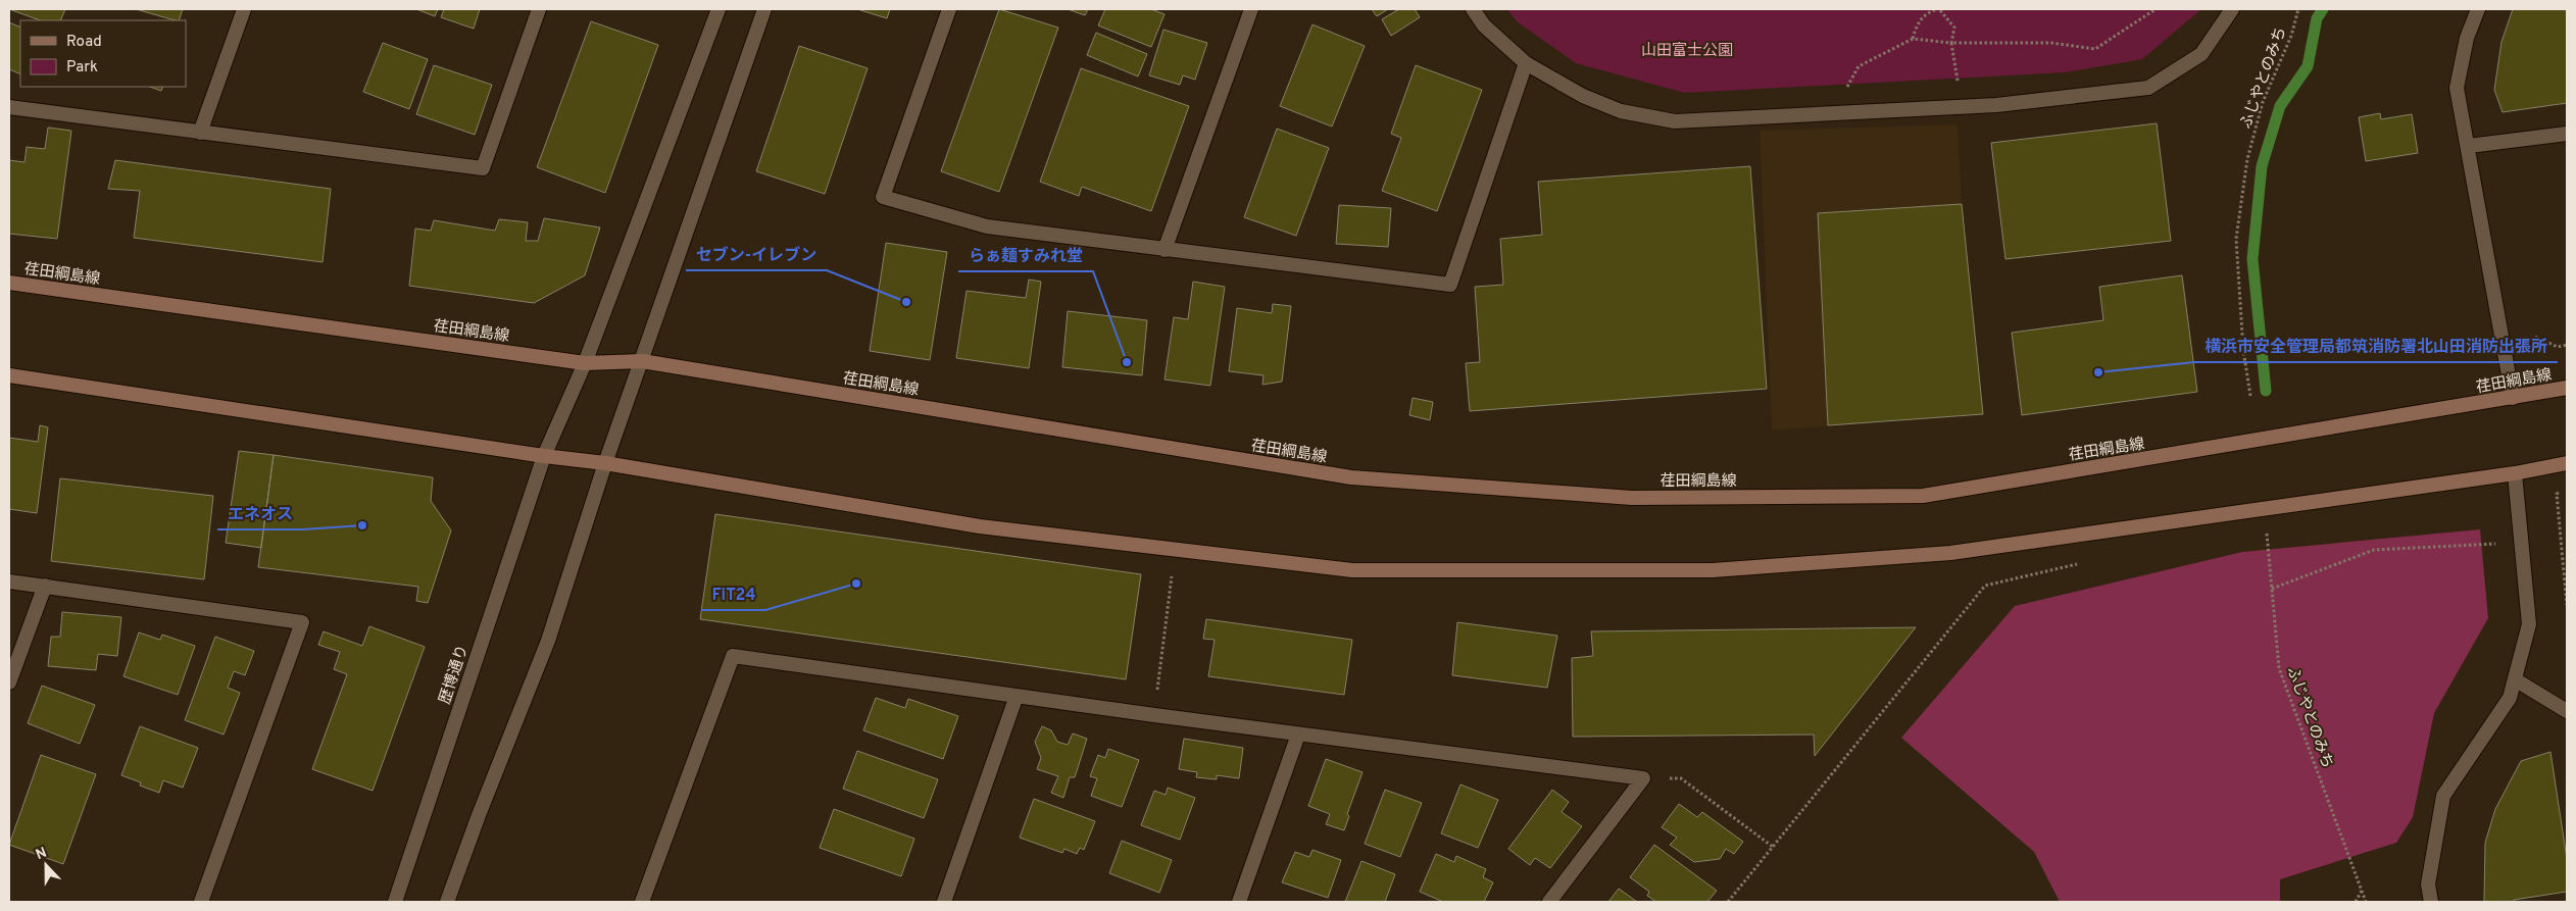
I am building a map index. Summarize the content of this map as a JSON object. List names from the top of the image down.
{
  "streets": {
    "main road": ["荏田綱島線"],
    "street": ["歴博通り"],
    "path": ["ふじやとのみち"]
  },
  "crossings": [
    ["荏田綱島線", "歴博通り"]
  ],
  "parks": ["山田富士公園"],
  "places": [
    "セブン-イレブン",
    "らぁ麺すみれ堂",
    "横浜市安全管理局都筑消防署北山田消防出張所",
    "エネオス",
    "FiT24"
  ],
  "legend": ["Road", "Park"],
  "north": "top"
}
